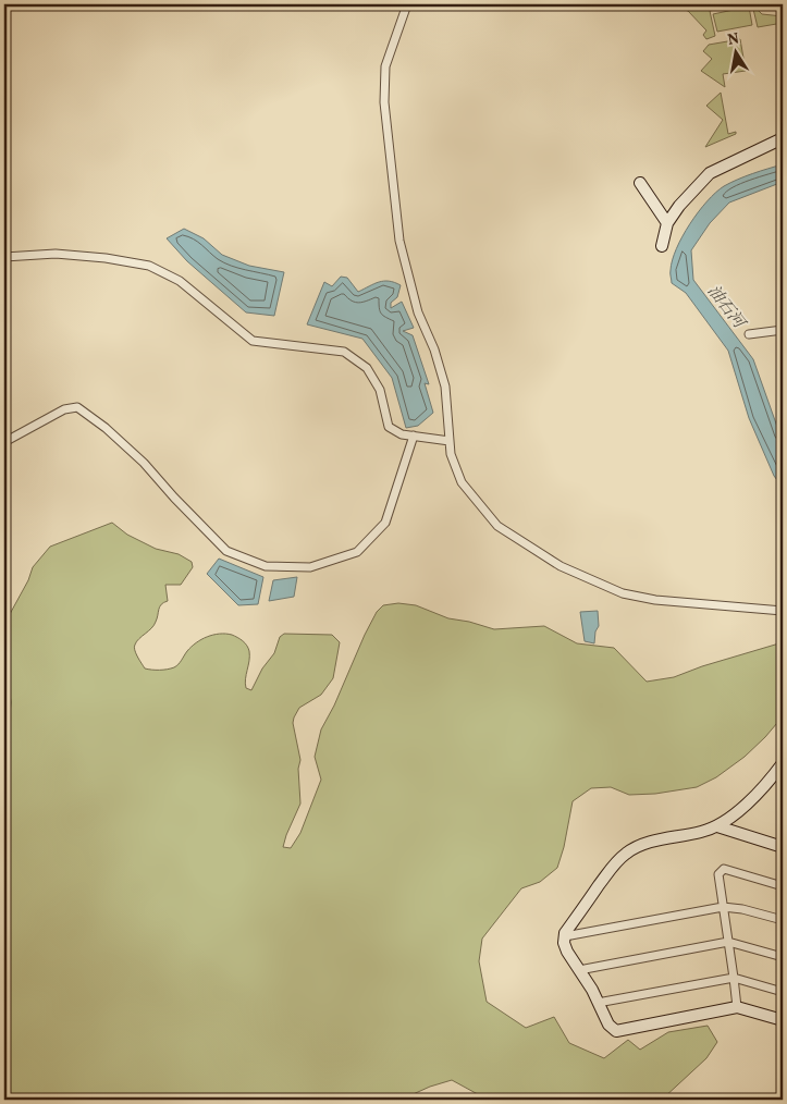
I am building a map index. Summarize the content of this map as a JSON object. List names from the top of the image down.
{
  "water": ["油石河"],
  "north": "top"
}
